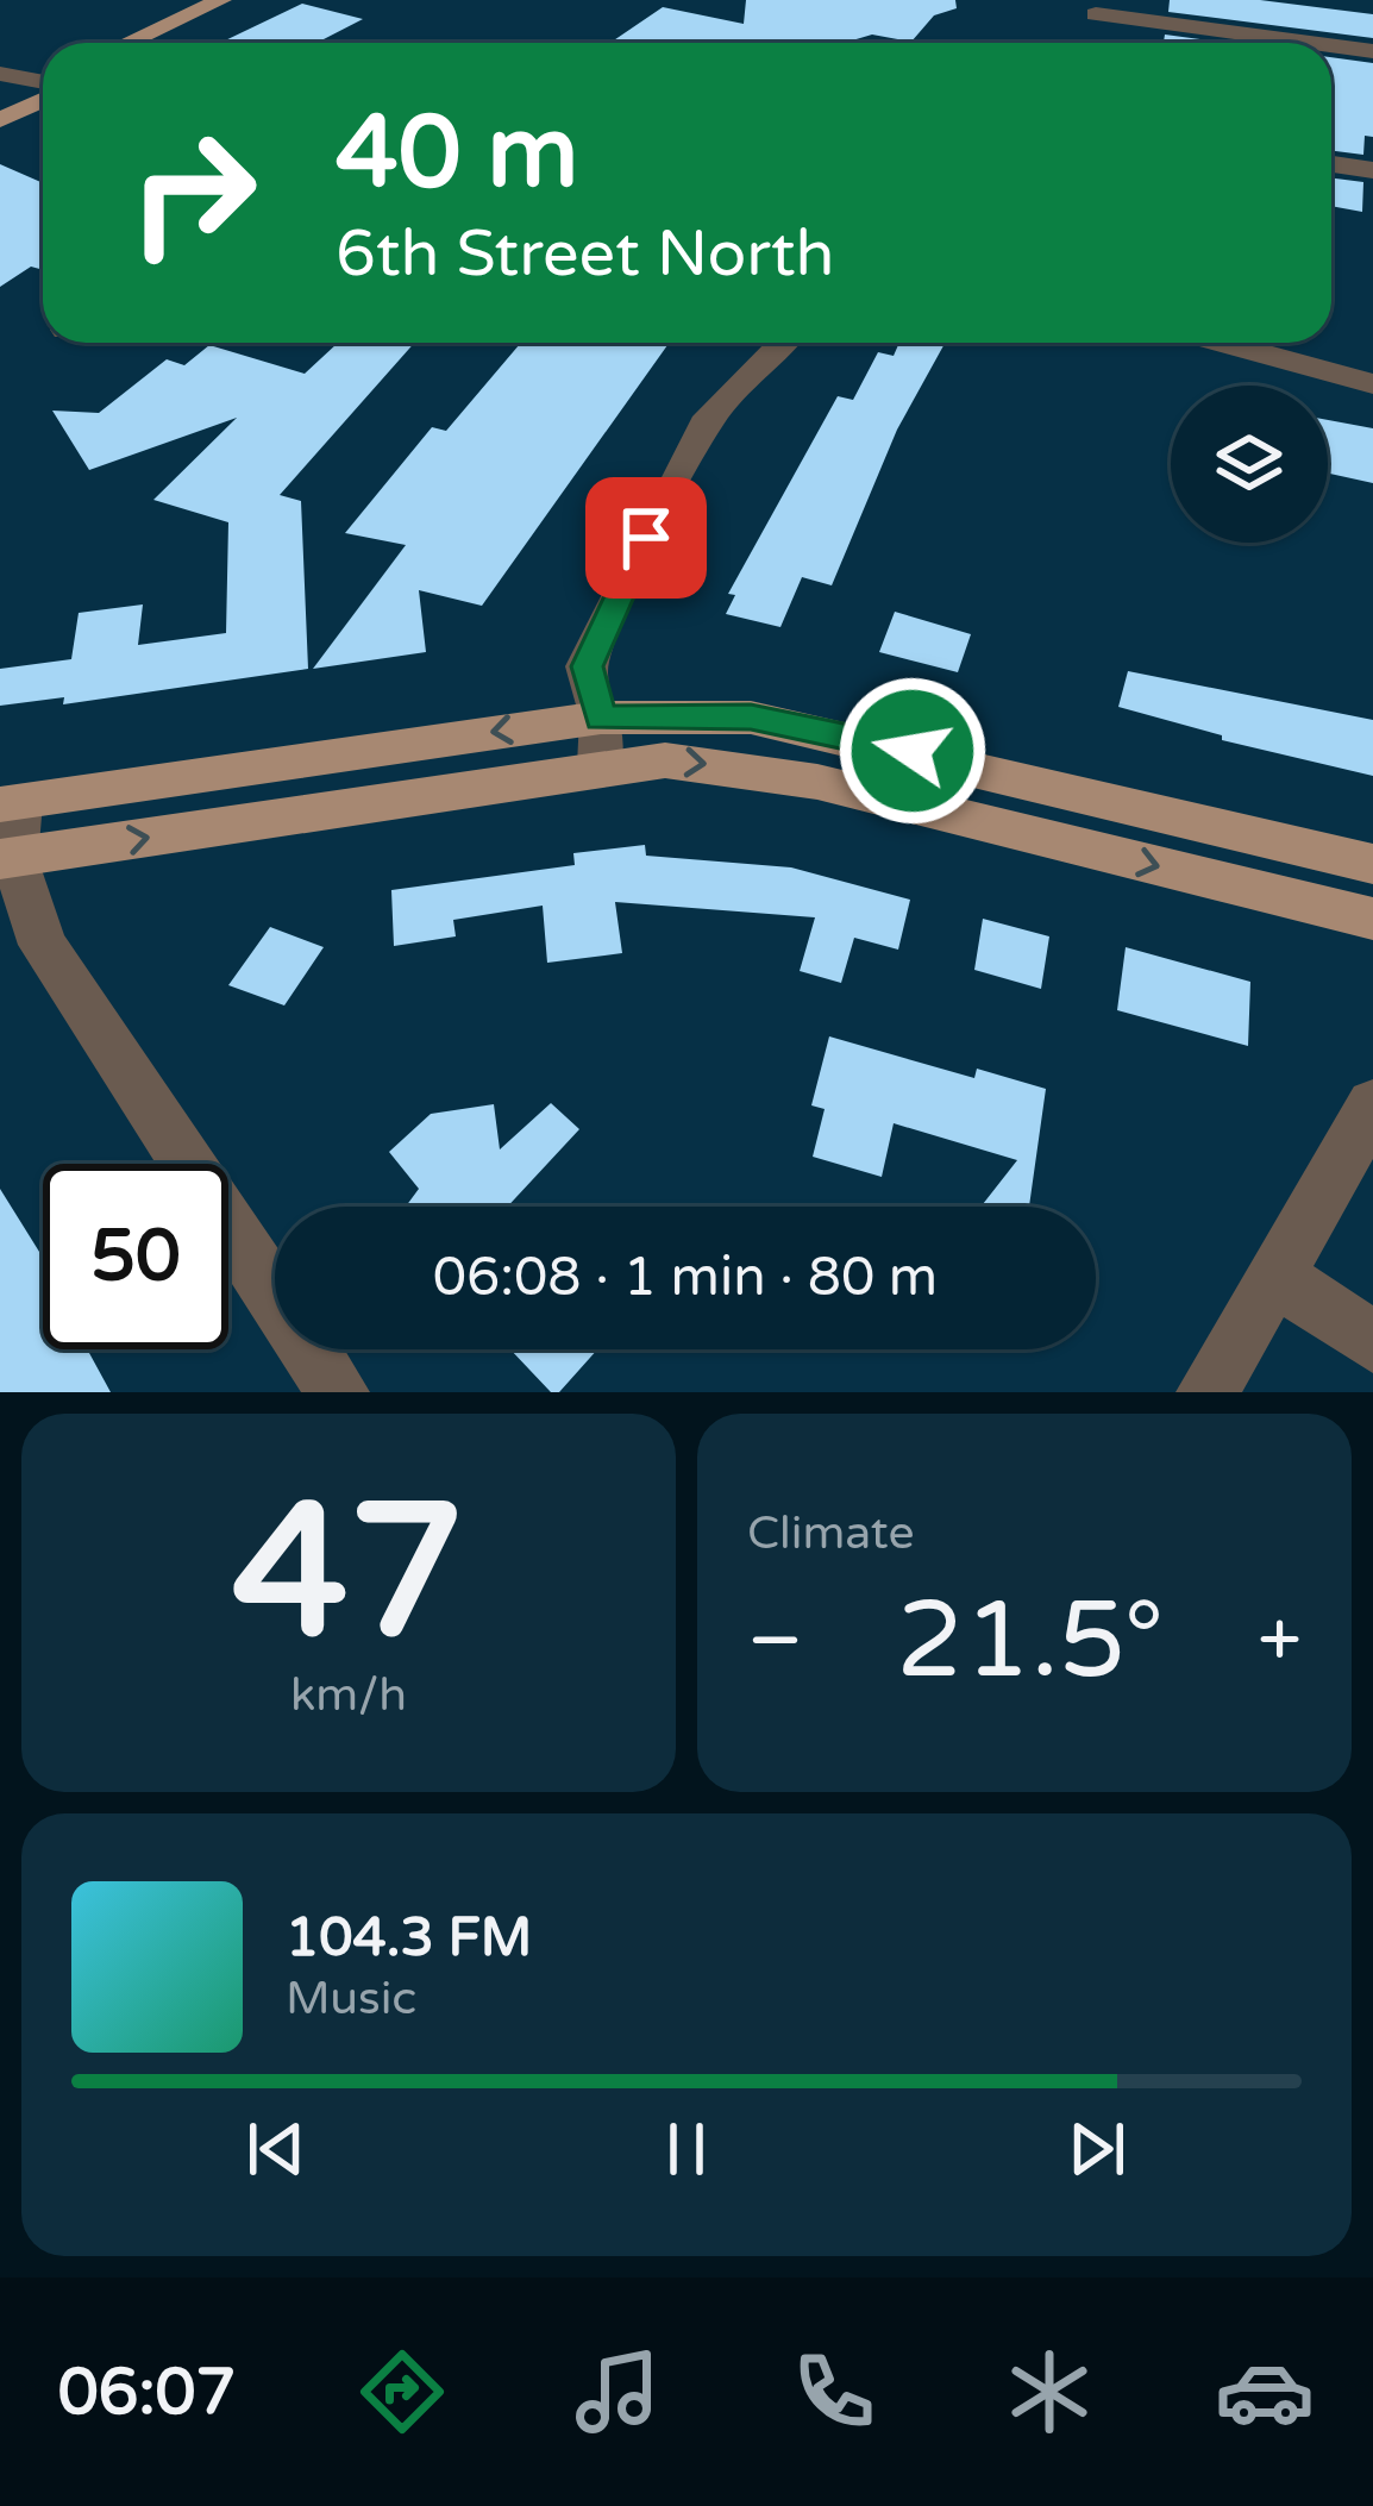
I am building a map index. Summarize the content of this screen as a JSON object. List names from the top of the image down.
{
  "page": {
    "turn": ["40 m", "6th Street North"],
    "limit": "50",
    "trip": "06:08 · 1 min · 80 m",
    "tile": [
      ["47", "km/h"],
      "Climate"
    ],
    "heat": ["−", "21.5°", "+"],
    "song": ["104.3 FM", "Music"],
    "tabs": "06:07"
  }
}
